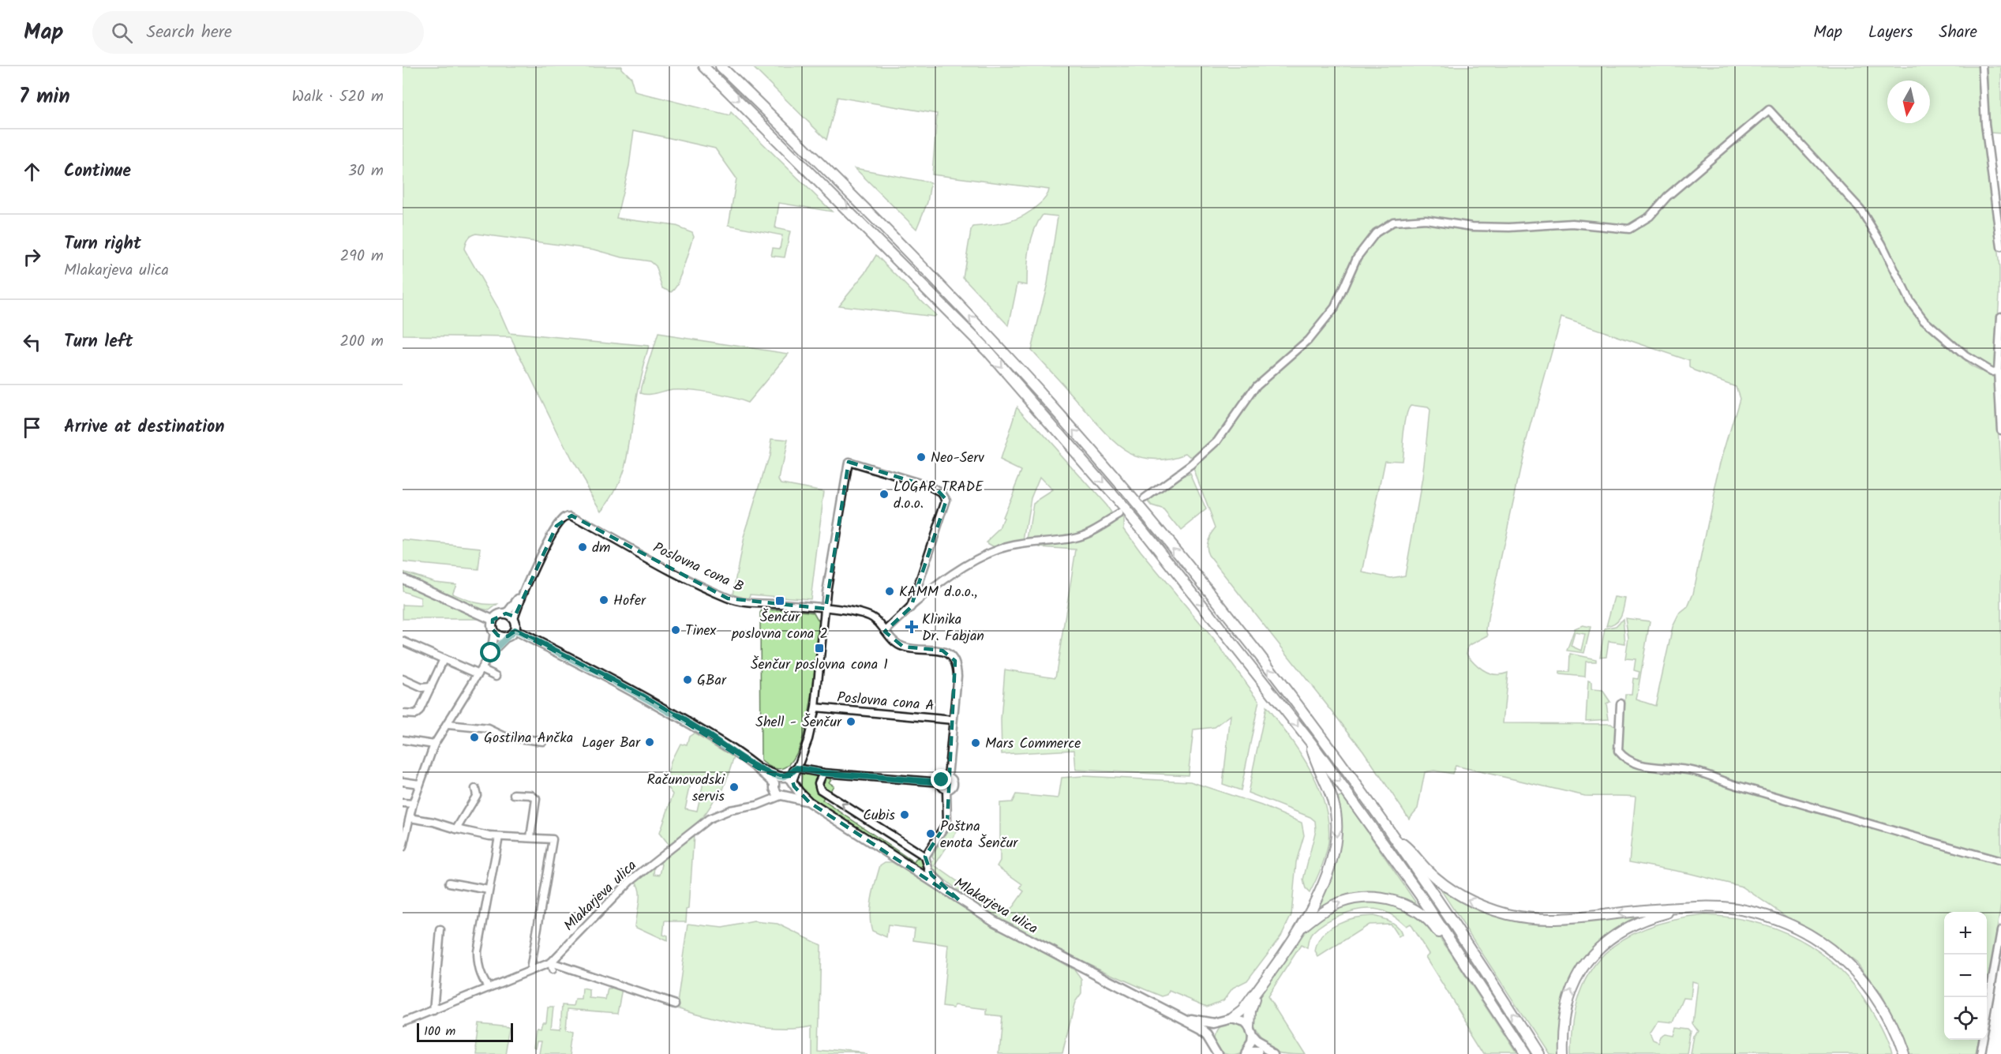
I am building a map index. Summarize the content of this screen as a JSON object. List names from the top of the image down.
{
  "streets": {
    "main road": ["Mlakarjeva ulica"],
    "street": ["Poslovna cona B", "Poslovna cona A"]
  },
  "crossings": [
    ["Poslovna cona B", "Poslovna cona A"]
  ],
  "places": {
    "other": [
      "Neo-Serv",
      "LOGAR TRADE d.o.o.",
      "dm",
      "KAMM d.o.o.,",
      "Hofer",
      "Tinex",
      "GBar",
      "Shell - Šenčur",
      "Gostilna Ančka",
      "Lager Bar",
      "Mars Commerce",
      "Računovodski servis",
      "Cubis",
      "Poštna enota Šenčur"
    ],
    "transit": ["Šenčur poslovna cona 2", "Šenčur poslovna cona 1"],
    "health": ["Klinika Dr. Fabjan"]
  },
  "scale_bar": "100 m",
  "north": "bottom",
  "page": {
    "header": "Map",
    "search": "Search here",
    "nav": ["Map", "Layers", "Share"],
    "heading": ["7 min", "Walk · 520 m"],
    "list": [
      ["Continue", "30 m"],
      ["Turn right", "Mlakarjeva ulica", "290 m"],
      ["Turn left", "200 m"],
      "Arrive at destination"
    ],
    "map_buttons": ["+", "−"],
    "scale": "100 m"
  }
}
